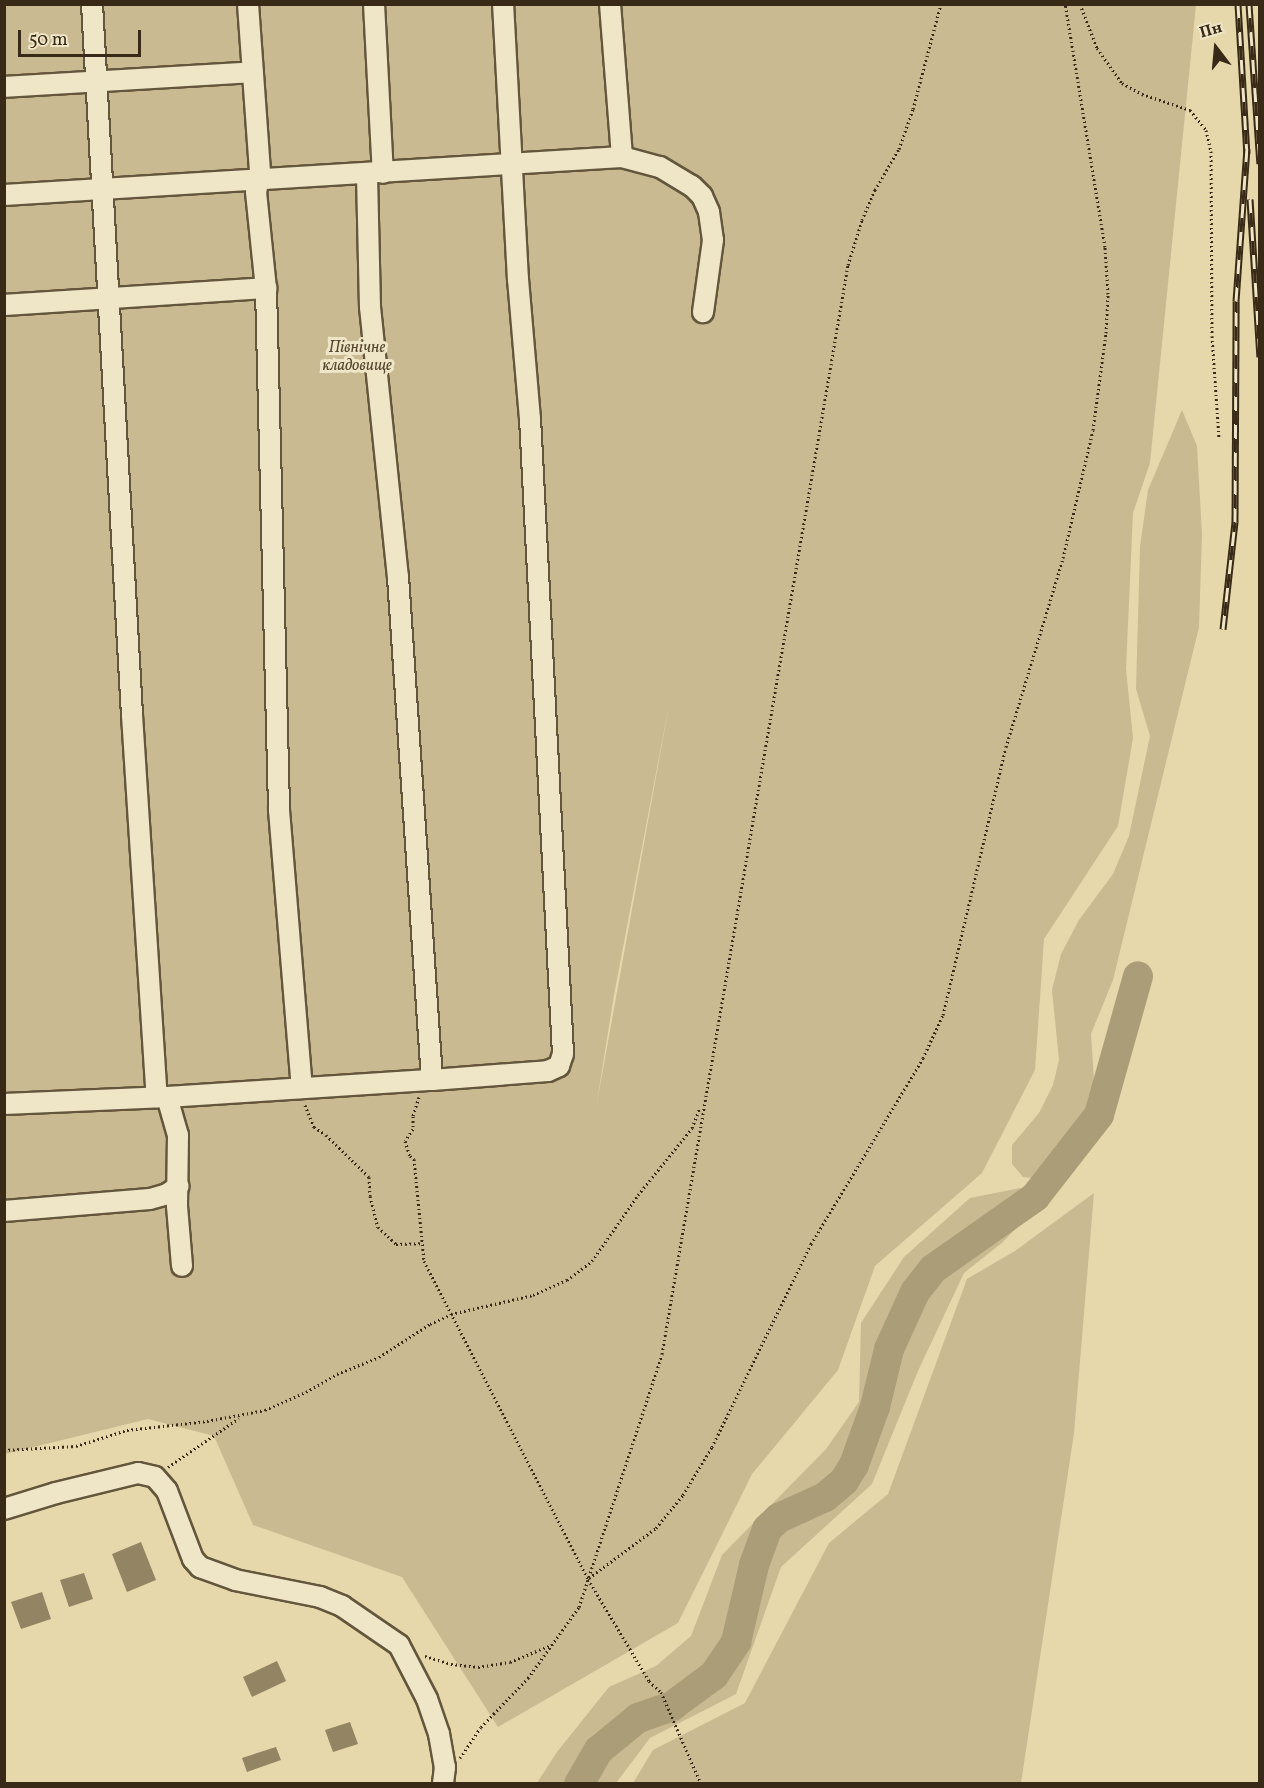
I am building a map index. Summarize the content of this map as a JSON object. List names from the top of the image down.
{
  "parks": ["Північне кладовище"],
  "scale_bar": "50 m",
  "north": "top"
}
